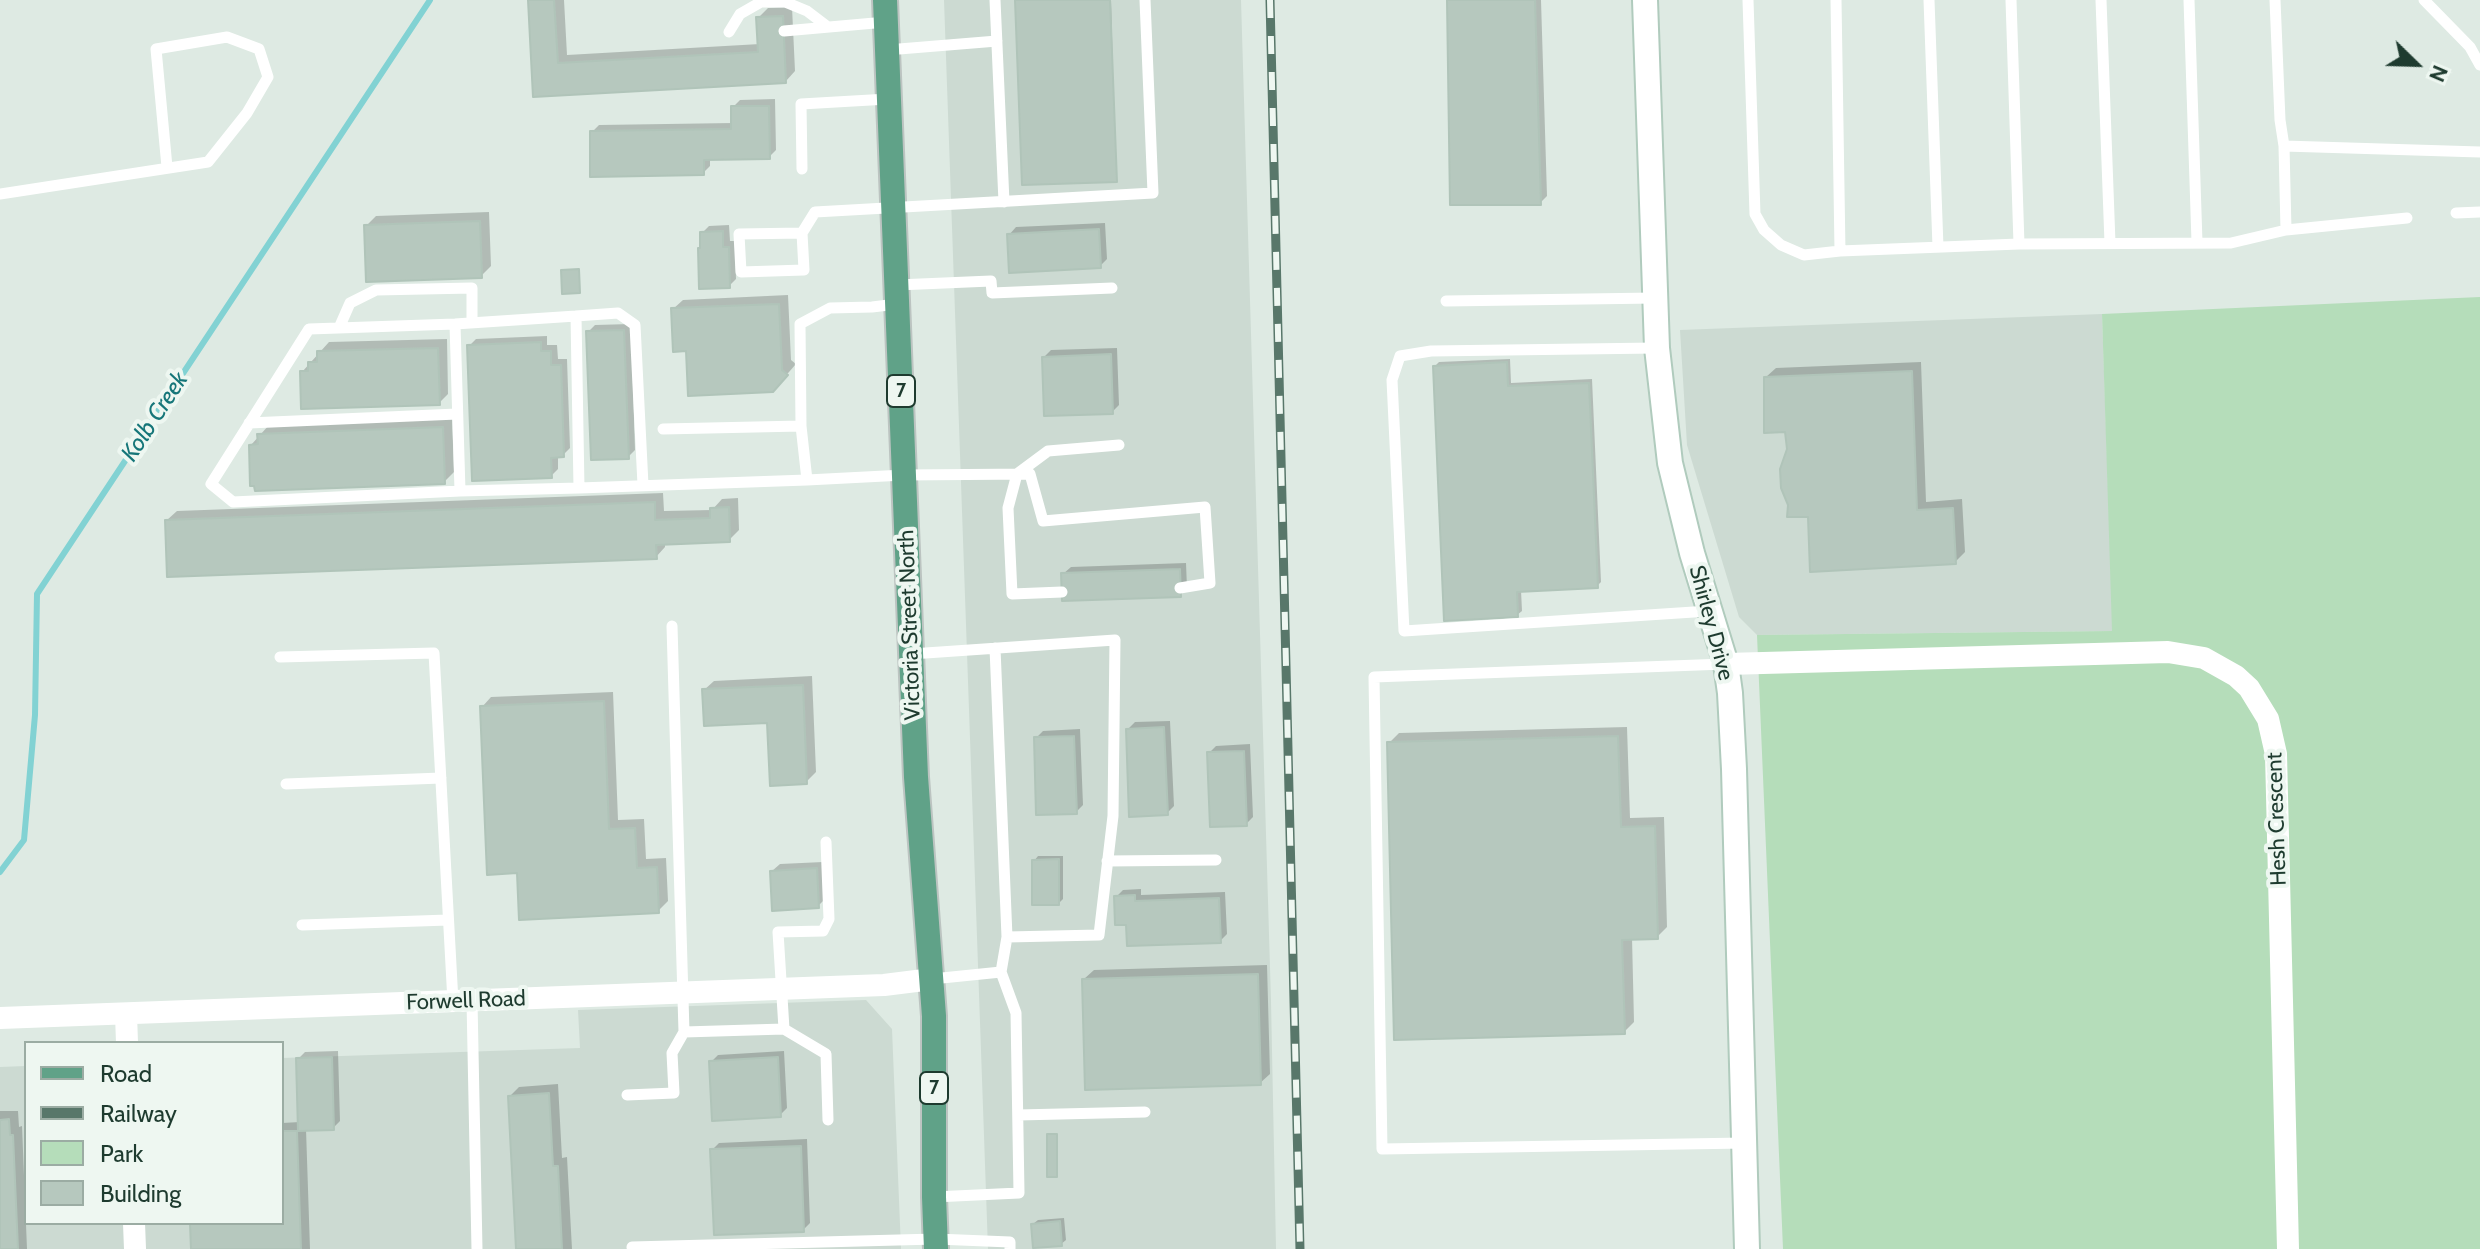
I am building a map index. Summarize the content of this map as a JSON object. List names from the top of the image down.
{
  "streets": {
    "main road": ["7", "Victoria Street North"],
    "street": ["Shirley Drive", "Hesh Crescent", "Forwell Road"]
  },
  "crossings": [
    ["Shirley Drive", "Hesh Crescent"],
    ["Victoria Street North", "Forwell Road"]
  ],
  "water": ["Kolb Creek"],
  "legend": [
    "Road",
    "Railway",
    "Park",
    "Building"
  ],
  "north": "bottom right"
}
